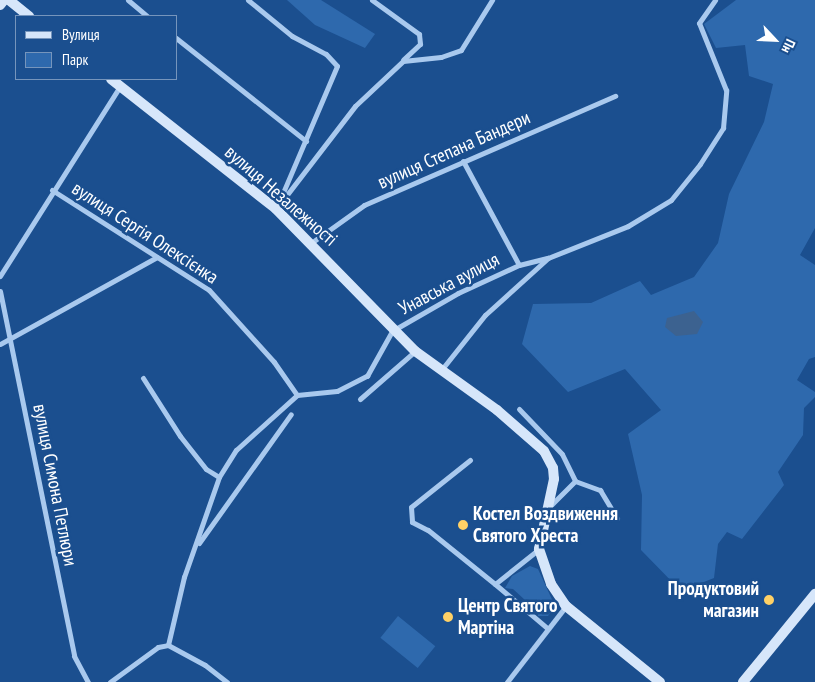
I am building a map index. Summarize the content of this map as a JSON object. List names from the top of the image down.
{
  "streets": {
    "street": [
      "вулиця Степана Бандери",
      "вулиця Незалежності",
      "вулиця Сергія Олексієнка",
      "Унавська вулиця",
      "вулиця Симона Петлюри"
    ]
  },
  "crossings": [
    ["вулиця Степана Бандери", "вулиця Незалежності"],
    ["вулиця Незалежності", "Унавська вулиця"],
    ["вулиця Сергія Олексієнка", "Унавська вулиця"]
  ],
  "places": ["Костел Воздвиження Святого Хреста", "Продуктовий магазин", "Центр Святого Мартіна"],
  "legend": ["Вулиця", "Парк"],
  "north": "bottom right"
}
